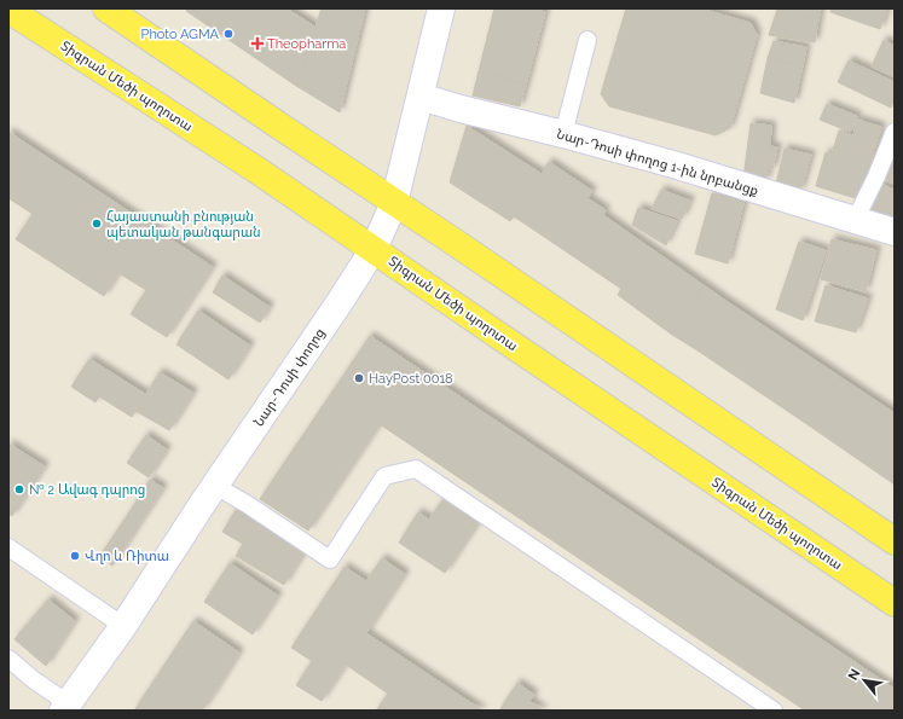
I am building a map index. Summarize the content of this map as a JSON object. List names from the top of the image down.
{
  "streets": {
    "main road": ["Տիգրան Մեծի պողոտա"],
    "street": ["Նար-Դոսի փողոց 1-ին նրբանցք", "Նար-Դոսի փողոց"]
  },
  "crossings": [
    ["Տիգրան Մեծի պողոտա", "Նար-Դոսի փողոց"],
    ["Նար-Դոսի փողոց 1-ին նրբանցք", "Նար-Դոսի փողոց"]
  ],
  "places": {
    "other": [
      "Photo AGMA",
      "Հայաստանի բնության պետական թանգարան",
      "HayPost 0018",
      "№ 2 Ավագ դպրոց",
      "Վղո և Ռիտա"
    ],
    "health": ["Theopharma"]
  },
  "north": "top left"
}
